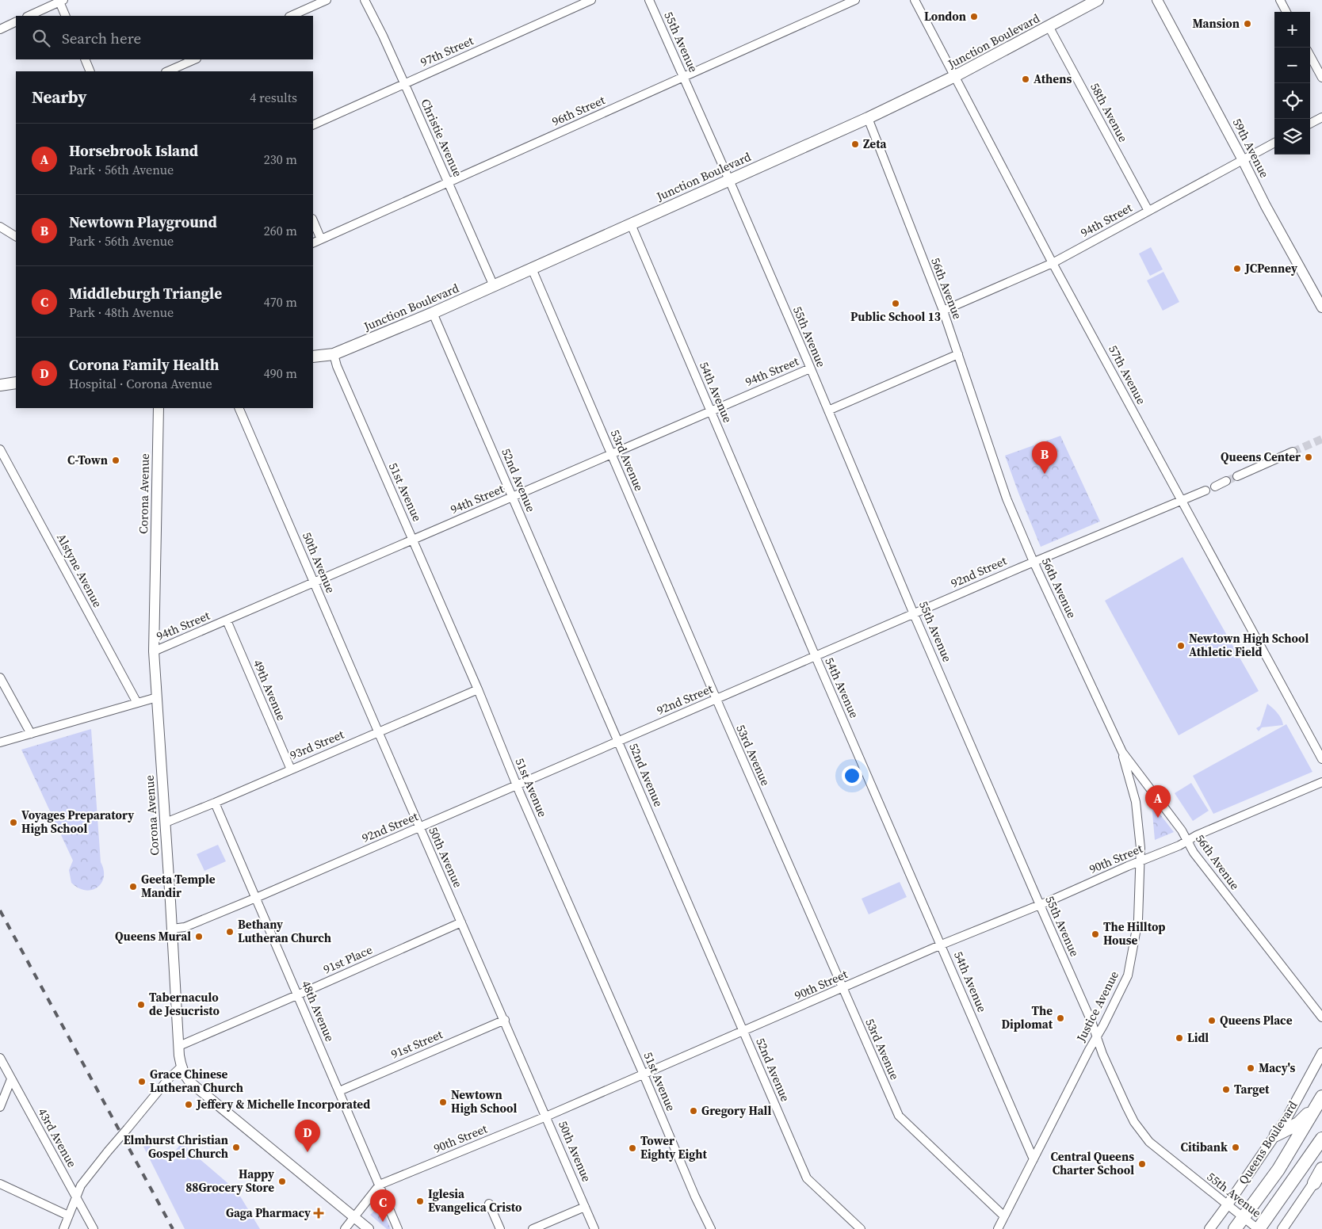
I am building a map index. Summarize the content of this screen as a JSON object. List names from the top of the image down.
{
  "streets": {
    "main road": ["Junction Boulevard", "Queens Boulevard"],
    "street": [
      "55th Avenue",
      "97th Street",
      "96th Street",
      "58th Avenue",
      "Christie Avenue",
      "59th Avenue",
      "94th Street",
      "56th Avenue",
      "57th Avenue",
      "54th Avenue",
      "53rd Avenue",
      "52nd Avenue",
      "51st Avenue",
      "Corona Avenue",
      "50th Avenue",
      "Alstyne Avenue",
      "92nd Street",
      "49th Avenue",
      "93rd Street",
      "90th Street",
      "91st Place",
      "Justice Avenue",
      "48th Avenue",
      "91st Street",
      "43rd Avenue"
    ]
  },
  "crossings": [
    ["Junction Boulevard", "55th Avenue"],
    ["Junction Boulevard", "58th Avenue"],
    ["Junction Boulevard", "Christie Avenue"],
    ["Junction Boulevard", "56th Avenue"],
    ["Junction Boulevard", "57th Avenue"],
    ["Junction Boulevard", "54th Avenue"],
    ["Junction Boulevard", "53rd Avenue"],
    ["Junction Boulevard", "52nd Avenue"],
    ["Junction Boulevard", "51st Avenue"],
    ["55th Avenue", "96th Street"],
    ["55th Avenue", "94th Street"],
    ["55th Avenue", "92nd Street"],
    ["55th Avenue", "90th Street"],
    ["55th Avenue", "Justice Avenue"],
    ["55th Avenue", "Queens Boulevard"],
    ["97th Street", "Christie Avenue"],
    ["96th Street", "Christie Avenue"],
    ["58th Avenue", "94th Street"],
    ["59th Avenue", "94th Street"],
    ["94th Street", "56th Avenue"],
    ["94th Street", "57th Avenue"],
    ["94th Street", "54th Avenue"],
    ["94th Street", "53rd Avenue"],
    ["94th Street", "52nd Avenue"],
    ["94th Street", "51st Avenue"],
    ["94th Street", "Corona Avenue"],
    ["94th Street", "50th Avenue"],
    ["94th Street", "49th Avenue"],
    ["56th Avenue", "92nd Street"],
    ["56th Avenue", "90th Street"],
    ["56th Avenue", "Justice Avenue"],
    ["57th Avenue", "92nd Street"],
    ["54th Avenue", "92nd Street"],
    ["54th Avenue", "90th Street"],
    ["54th Avenue", "Justice Avenue"],
    ["53rd Avenue", "92nd Street"],
    ["53rd Avenue", "90th Street"],
    ["53rd Avenue", "Justice Avenue"],
    ["52nd Avenue", "92nd Street"],
    ["52nd Avenue", "90th Street"],
    ["51st Avenue", "92nd Street"],
    ["51st Avenue", "93rd Street"],
    ["51st Avenue", "90th Street"],
    ["Corona Avenue", "92nd Street"],
    ["Corona Avenue", "93rd Street"],
    ["Corona Avenue", "90th Street"],
    ["Corona Avenue", "91st Place"],
    ["50th Avenue", "92nd Street"],
    ["50th Avenue", "93rd Street"],
    ["50th Avenue", "90th Street"],
    ["50th Avenue", "91st Place"],
    ["50th Avenue", "91st Street"],
    ["92nd Street", "48th Avenue"],
    ["49th Avenue", "93rd Street"],
    ["93rd Street", "48th Avenue"],
    ["90th Street", "Justice Avenue"],
    ["90th Street", "48th Avenue"],
    ["91st Place", "48th Avenue"],
    ["48th Avenue", "91st Street"]
  ],
  "places": {
    "other": [
      "London",
      "Mansion",
      "Athens",
      "Zeta",
      "JCPenney",
      "Public School 13",
      "Queens Center",
      "C-Town",
      "Newtown High School Athletic Field",
      "Voyages Preparatory High School",
      "Geeta Temple Mandir",
      "Bethany Lutheran Church",
      "The Hilltop House",
      "Queens Mural",
      "Tabernaculo de Jesucristo",
      "The Diplomat",
      "Queens Place",
      "Lidl",
      "Macy's",
      "Grace Chinese Lutheran Church",
      "Target",
      "Newtown High School",
      "Jeffery & Michelle Incorporated",
      "Gregory Hall",
      "Elmhurst Christian Gospel Church",
      "Citibank",
      "Tower Eighty Eight",
      "Central Queens Charter School",
      "Happy 88Grocery Store",
      "Iglesia Evangelica Cristo"
    ],
    "health": ["Gaga Pharmacy"]
  },
  "page": {
    "map_buttons": ["+", "−"],
    "search": "Search here",
    "heading": ["Nearby", "4 results"],
    "list": [
      {
        "mark": "A",
        "name": "Horsebrook Island",
        "note": "Park · 56th Avenue",
        "value": "230 m"
      },
      {
        "mark": "B",
        "name": "Newtown Playground",
        "note": "Park · 56th Avenue",
        "value": "260 m"
      },
      {
        "mark": "C",
        "name": "Middleburgh Triangle",
        "note": "Park · 48th Avenue",
        "value": "470 m"
      },
      {
        "mark": "D",
        "name": "Corona Family Health",
        "note": "Hospital · Corona Avenue",
        "value": "490 m"
      }
    ],
    "pins": [
      "B",
      "A",
      "D",
      "C"
    ]
  }
}
